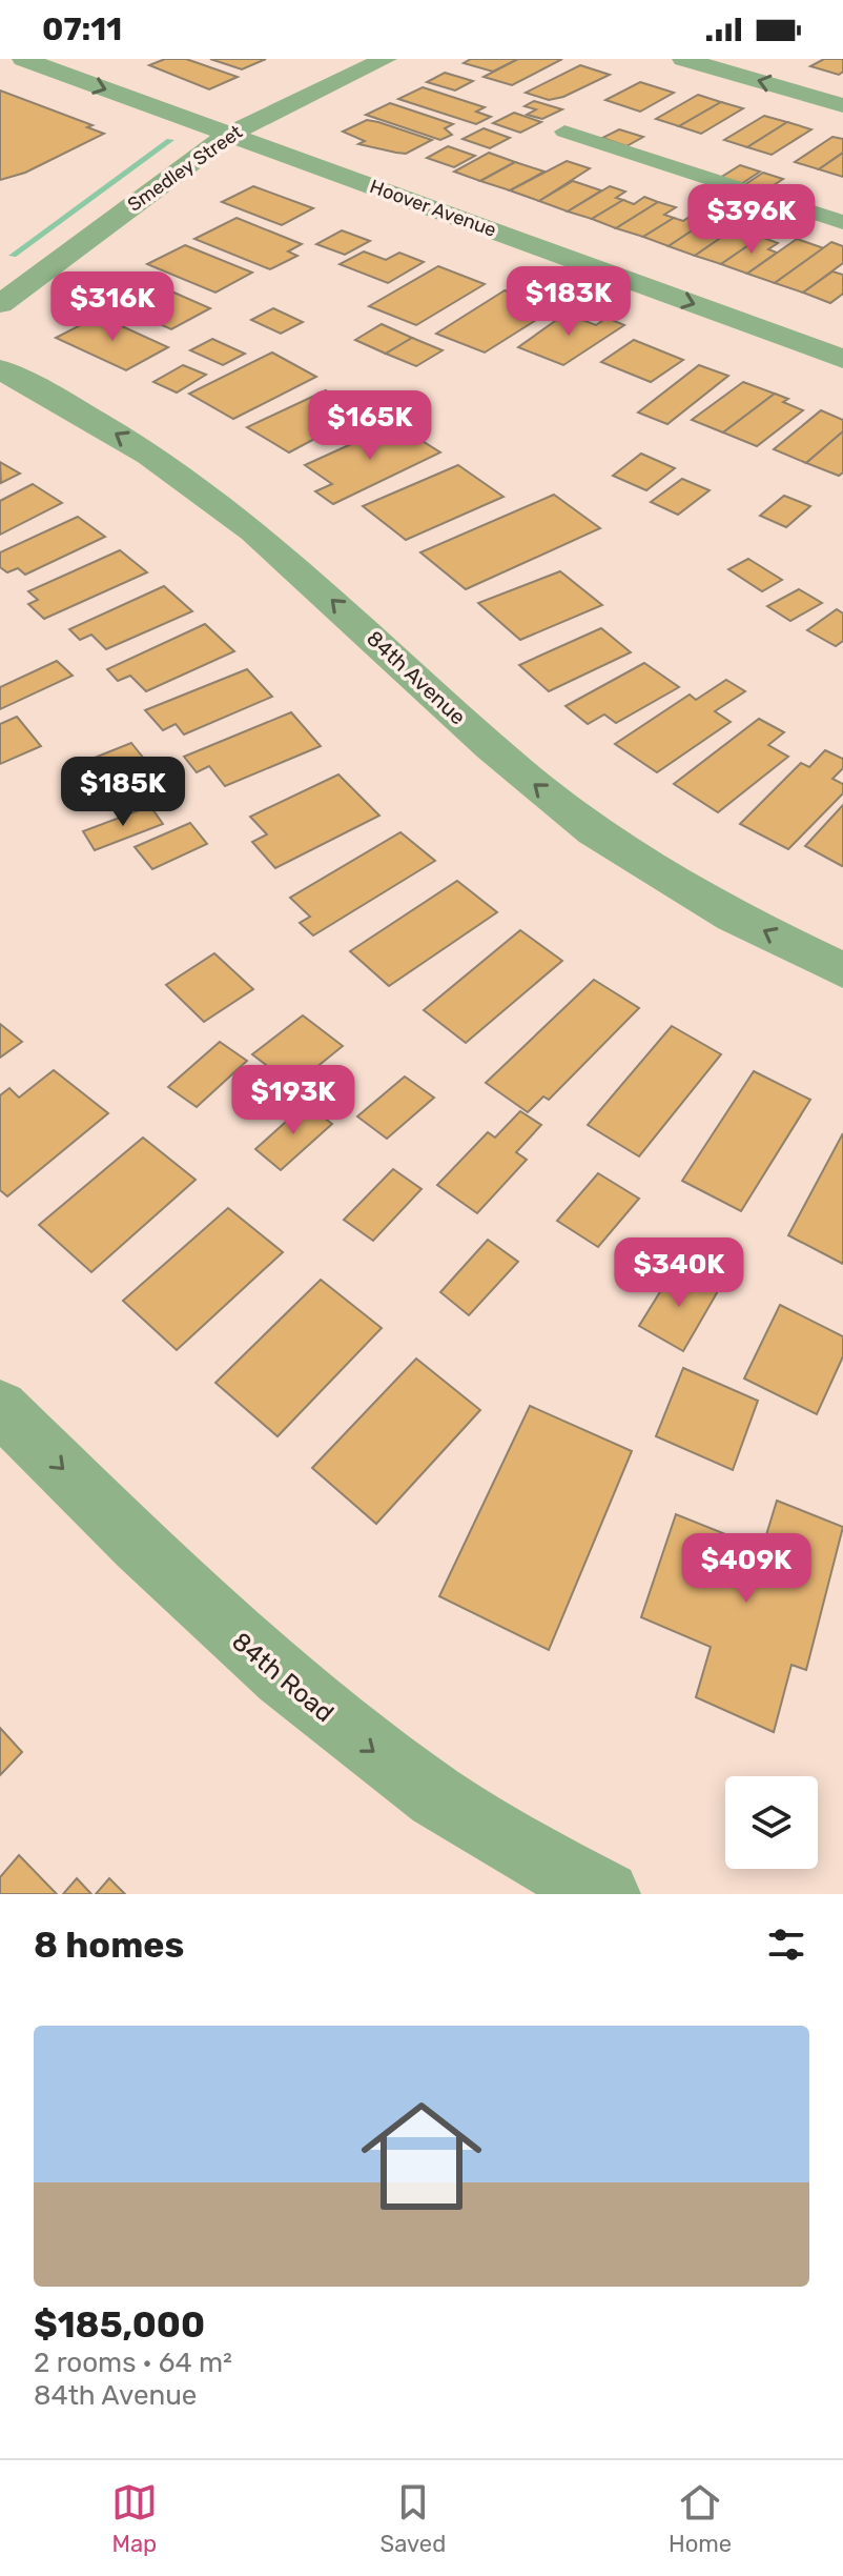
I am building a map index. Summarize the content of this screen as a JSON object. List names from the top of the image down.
{
  "streets": {
    "street": [
      "Smedley Street",
      "Hoover Avenue",
      "84th Avenue",
      "84th Road"
    ]
  },
  "crossings": [
    ["Smedley Street", "Hoover Avenue"]
  ],
  "one_way": ["Hoover Avenue", "84th Avenue", "84th Road"],
  "page": {
    "status": "07:11",
    "price": [
      "$396K",
      "$183K",
      "$316K",
      "$165K",
      "$185K",
      "$193K",
      "$340K",
      "$409K"
    ],
    "heading": "8 homes",
    "list": [
      {
        "name": "$185,000",
        "note": "2 rooms · 64 m² · 84th Avenue"
      }
    ],
    "tabs": ["Map", "Saved", "Home"]
  }
}
